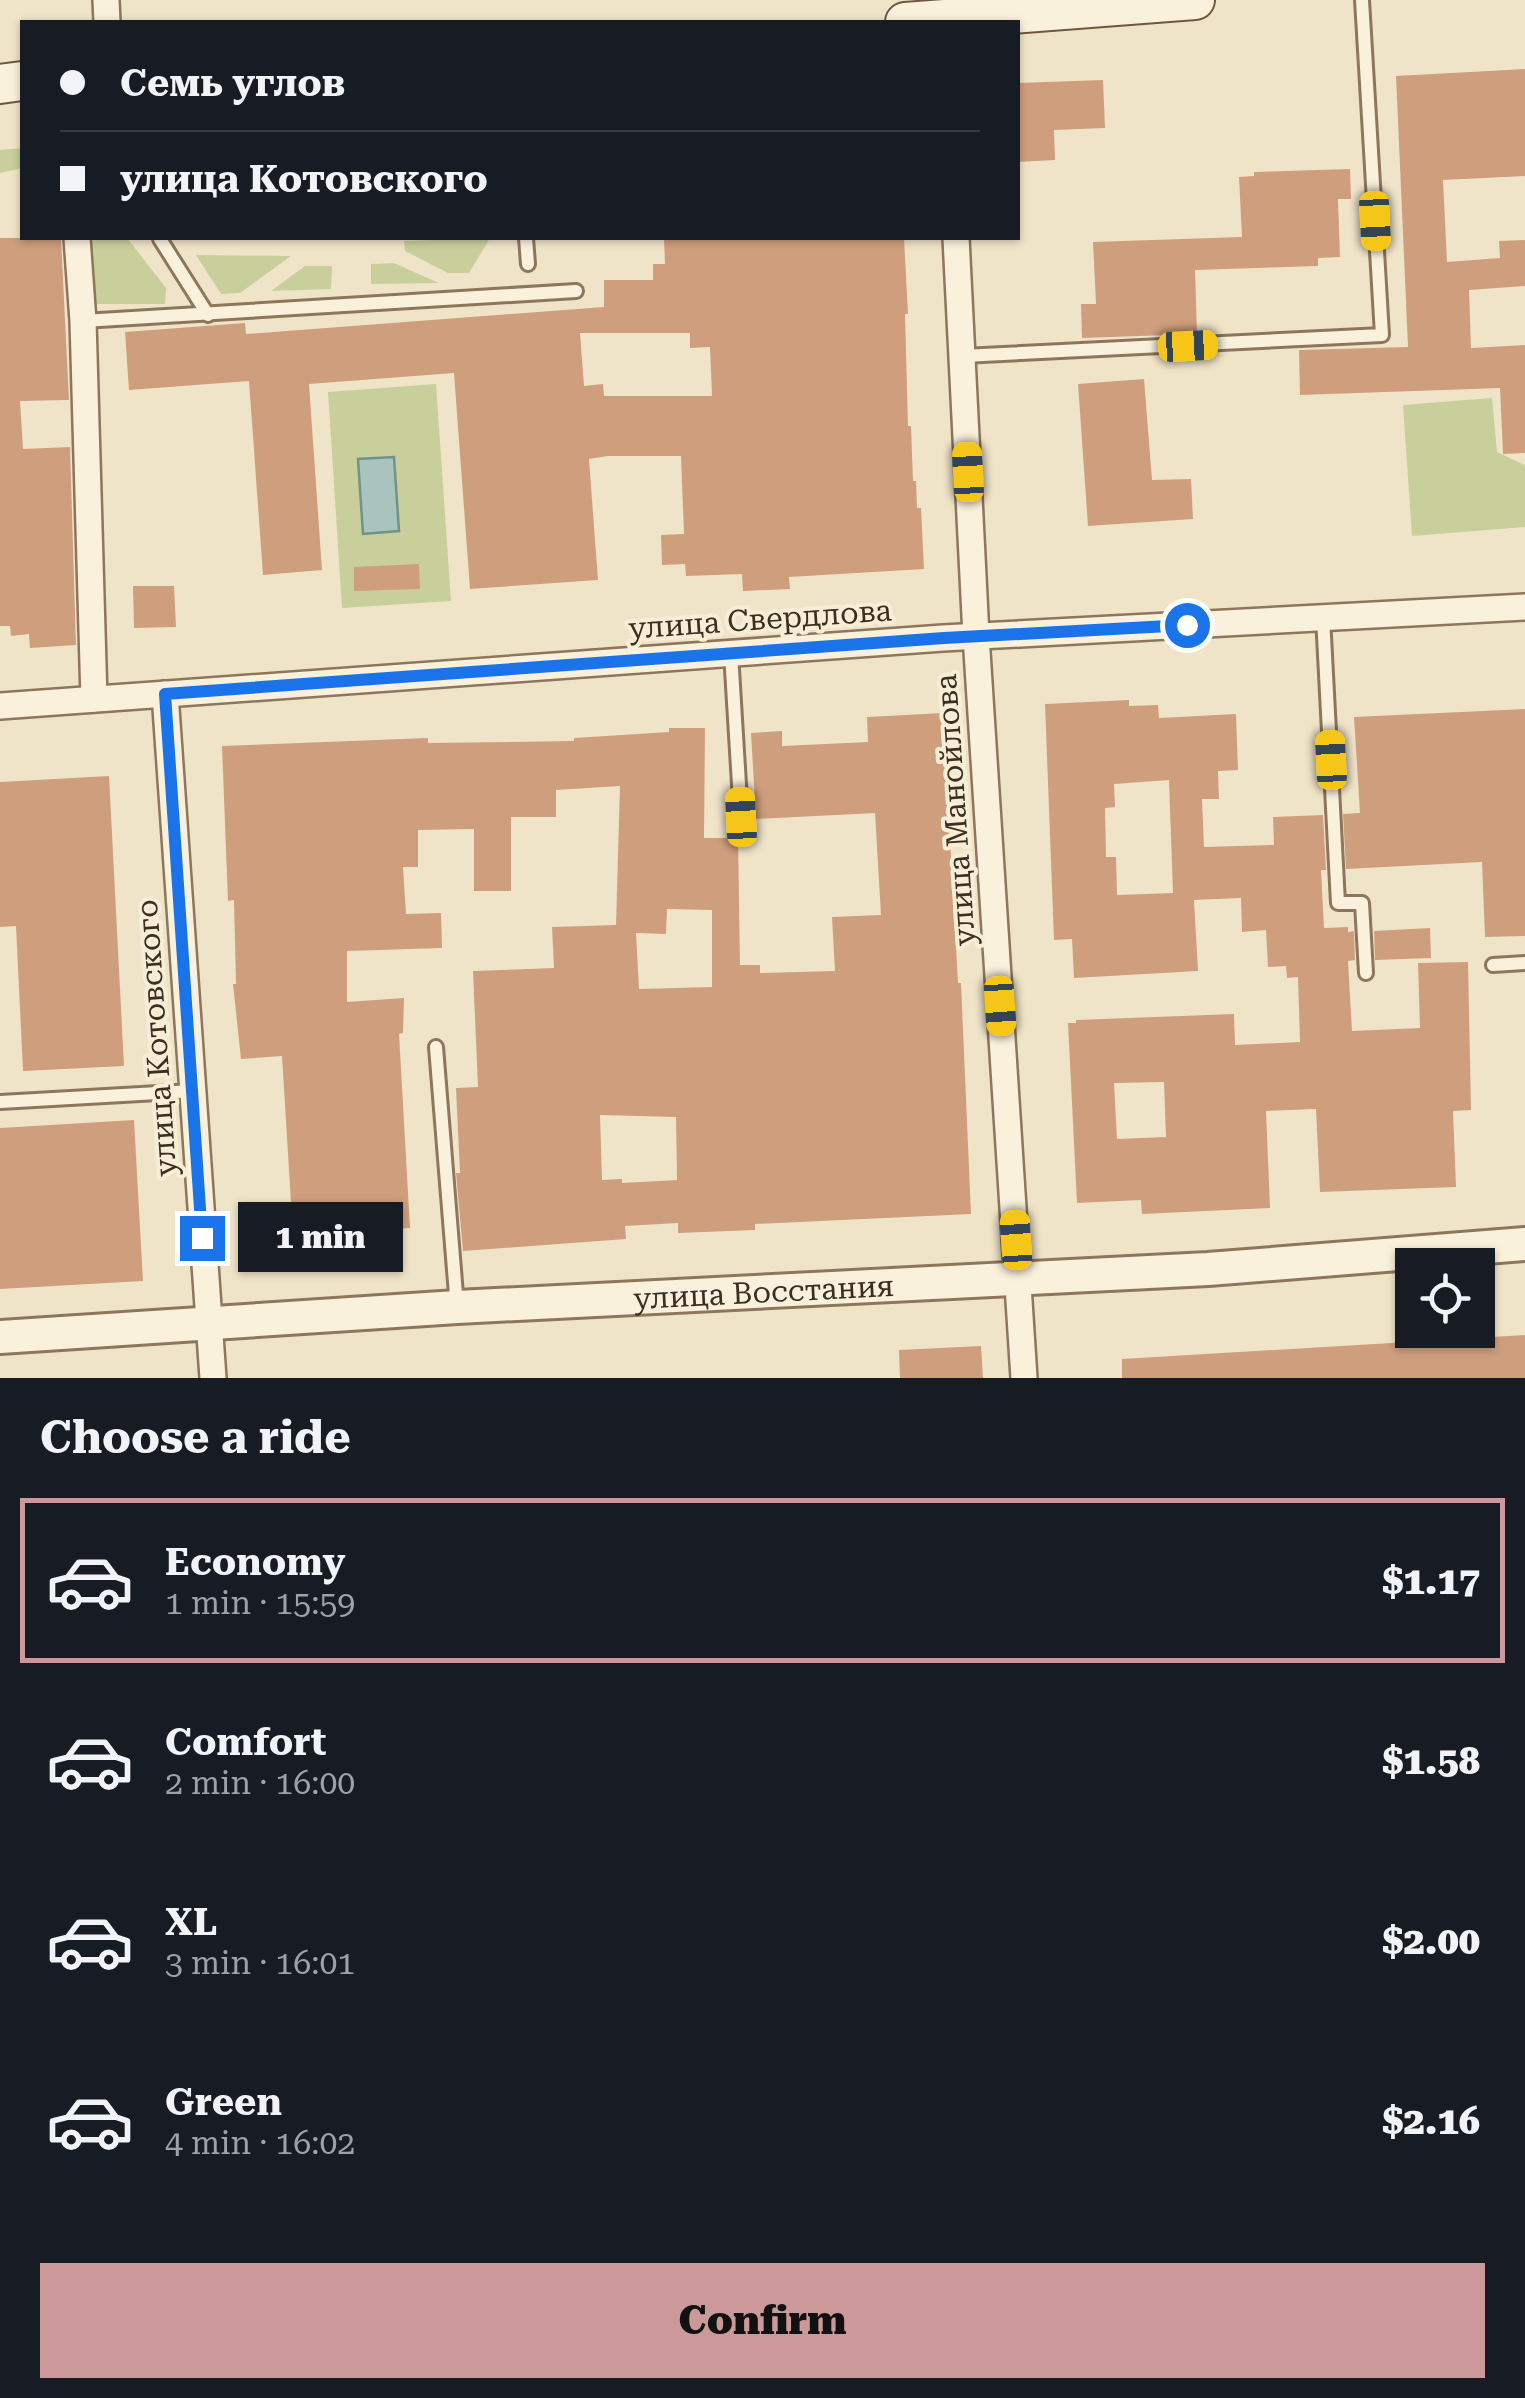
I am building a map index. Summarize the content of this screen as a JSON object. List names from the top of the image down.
{
  "streets": {
    "street": [
      "улица Свердлова",
      "улица Манойлова",
      "улица Котовского",
      "улица Восстания"
    ]
  },
  "crossings": [
    ["улица Свердлова", "улица Манойлова"],
    ["улица Свердлова", "улица Котовского"],
    ["улица Манойлова", "улица Восстания"],
    ["улица Котовского", "улица Восстания"]
  ],
  "page": {
    "banner": ["Семь углов", "улица Котовского"],
    "bubble": "1 min",
    "heading": "Choose a ride",
    "list": [
      {
        "name": "Economy",
        "note": "1 min · 15:59",
        "value": "$1.17"
      },
      {
        "name": "Comfort",
        "note": "2 min · 16:00",
        "value": "$1.58"
      },
      {
        "name": "XL",
        "note": "3 min · 16:01",
        "value": "$2.00"
      },
      {
        "name": "Green",
        "note": "4 min · 16:02",
        "value": "$2.16"
      }
    ],
    "buttons": "Confirm"
  }
}
